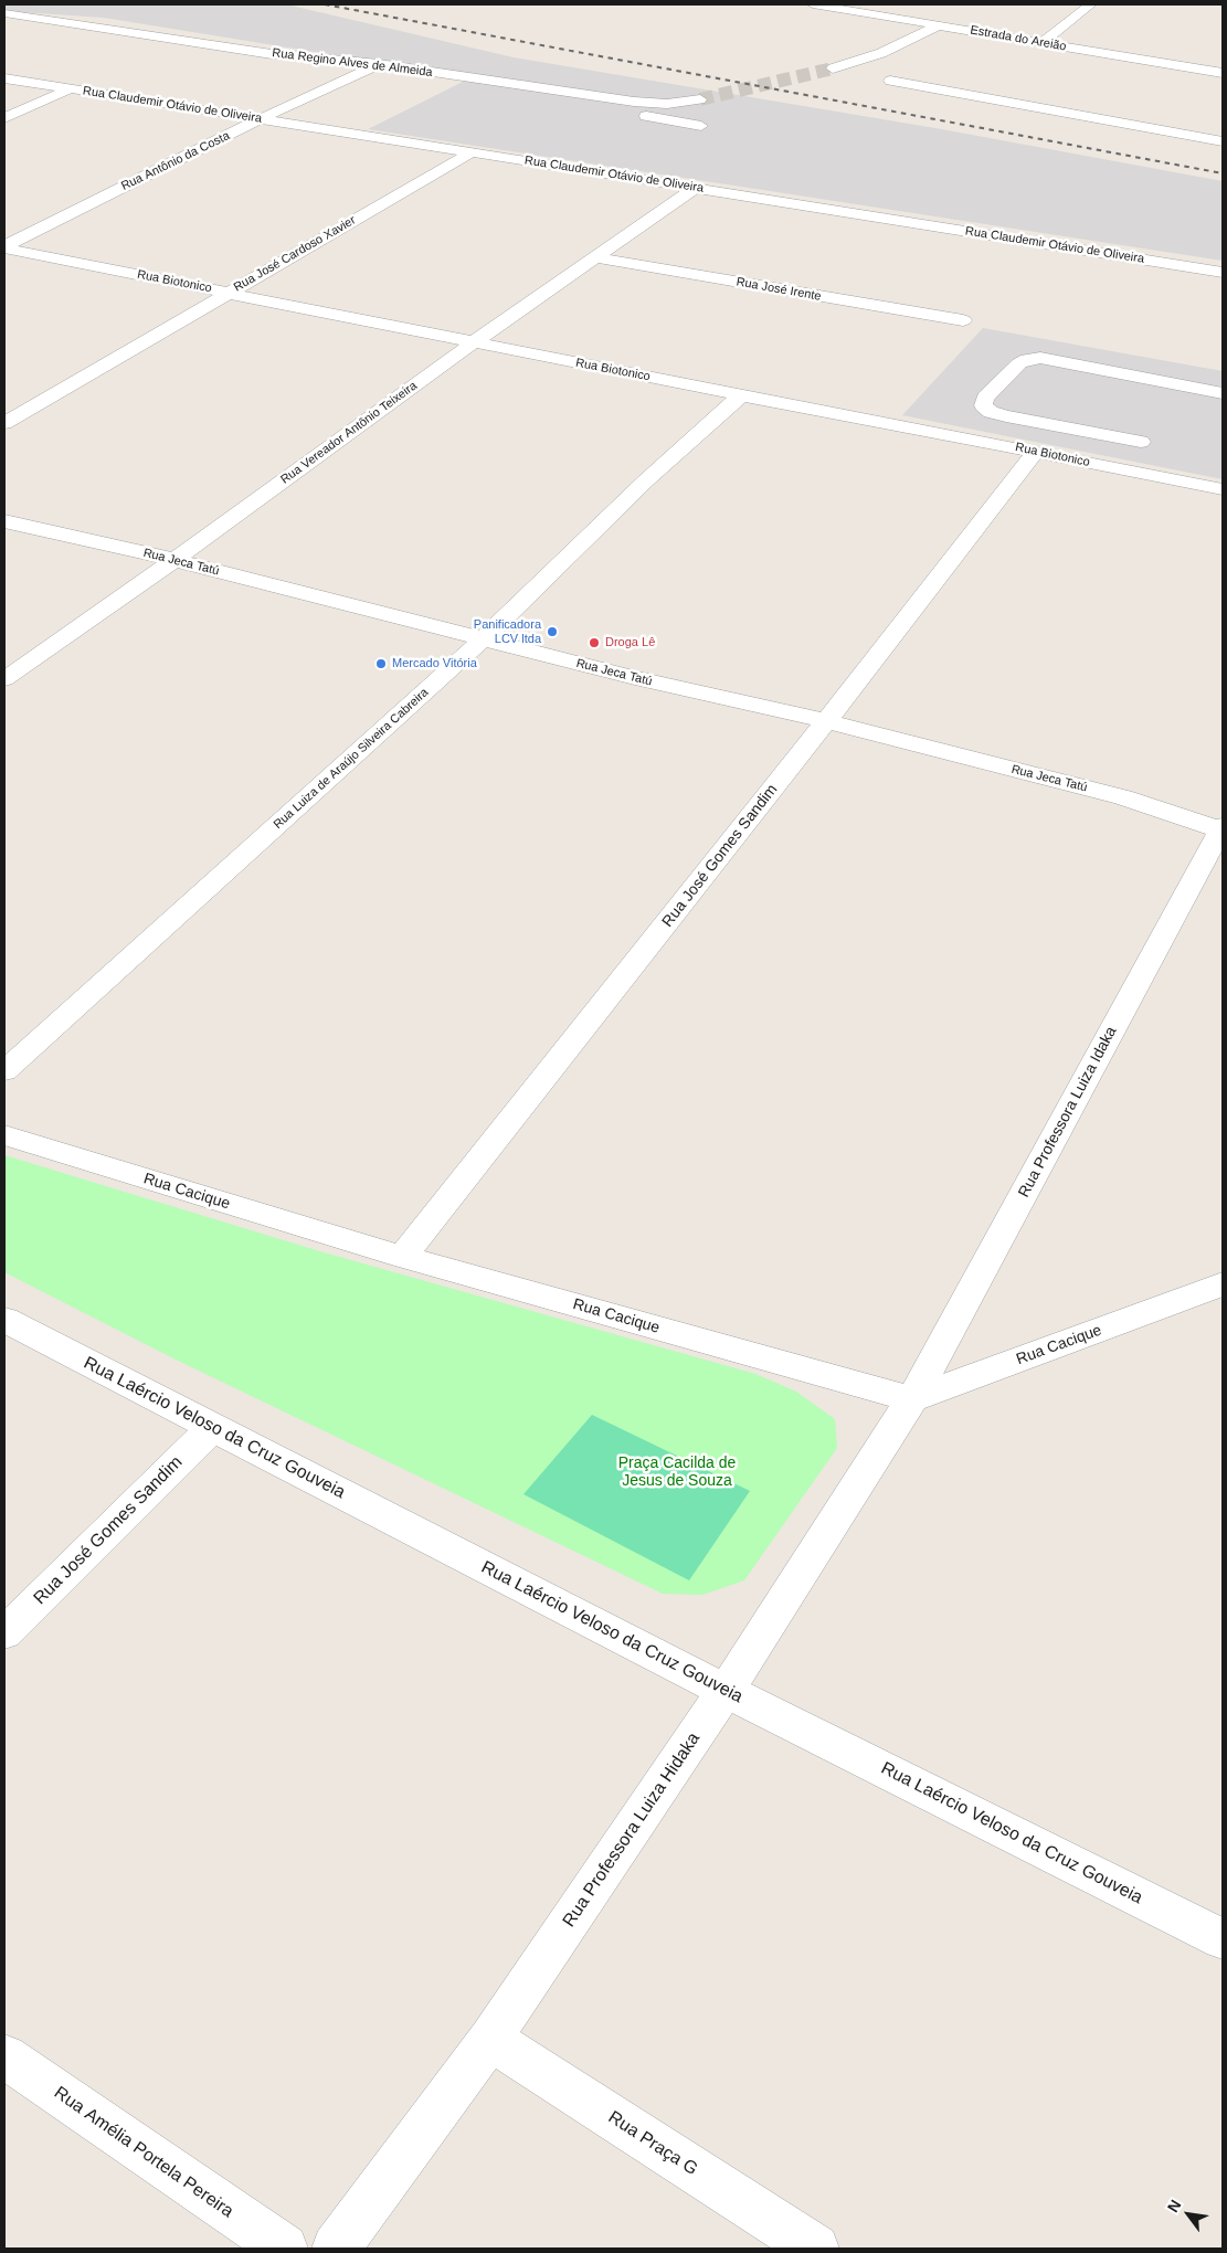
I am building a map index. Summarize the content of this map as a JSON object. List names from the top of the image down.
{
  "streets": {
    "street": [
      "Estrada do Areião",
      "Rua Regino Alves de Almeida",
      "Rua Claudemir Otávio de Oliveira",
      "Rua Antônio da Costa",
      "Rua José Cardoso Xavier",
      "Rua Biotonico",
      "Rua José Irente",
      "Rua Vereador Antônio Teixeira",
      "Rua Jeca Tatú",
      "Rua Luiza de Araújo Silveira Cabreira",
      "Rua José Gomes Sandim",
      "Rua Professora Luiza Idaka",
      "Rua Cacique",
      "Rua Laércio Veloso da Cruz Gouveia",
      "Rua Professora Luiza Hidaka",
      "Rua Praça G",
      "Rua Amélia Portela Pereira"
    ]
  },
  "crossings": [
    ["Rua Regino Alves de Almeida", "Rua Antônio da Costa"],
    ["Rua Claudemir Otávio de Oliveira", "Rua Antônio da Costa"],
    ["Rua Claudemir Otávio de Oliveira", "Rua José Cardoso Xavier"],
    ["Rua Claudemir Otávio de Oliveira", "Rua Vereador Antônio Teixeira"],
    ["Rua Antônio da Costa", "Rua Biotonico"],
    ["Rua José Cardoso Xavier", "Rua Biotonico"],
    ["Rua Biotonico", "Rua Vereador Antônio Teixeira"],
    ["Rua Biotonico", "Rua Luiza de Araújo Silveira Cabreira"],
    ["Rua Biotonico", "Rua José Gomes Sandim"],
    ["Rua José Irente", "Rua Vereador Antônio Teixeira"],
    ["Rua Vereador Antônio Teixeira", "Rua Jeca Tatú"],
    ["Rua Jeca Tatú", "Rua Luiza de Araújo Silveira Cabreira"],
    ["Rua Jeca Tatú", "Rua José Gomes Sandim"],
    ["Rua Jeca Tatú", "Rua Professora Luiza Idaka"],
    ["Rua José Gomes Sandim", "Rua Cacique"],
    ["Rua José Gomes Sandim", "Rua Laércio Veloso da Cruz Gouveia"],
    ["Rua Professora Luiza Idaka", "Rua Cacique"],
    ["Rua Professora Luiza Idaka", "Rua Professora Luiza Hidaka"],
    ["Rua Cacique", "Rua Professora Luiza Hidaka"],
    ["Rua Laércio Veloso da Cruz Gouveia", "Rua Professora Luiza Hidaka"],
    ["Rua Professora Luiza Hidaka", "Rua Praça G"]
  ],
  "parks": ["Praça Cacilda de Jesus de Souza"],
  "places": ["Panificadora LCV ltda", "Droga Lê", "Mercado Vitória"],
  "north": "top left"
}
